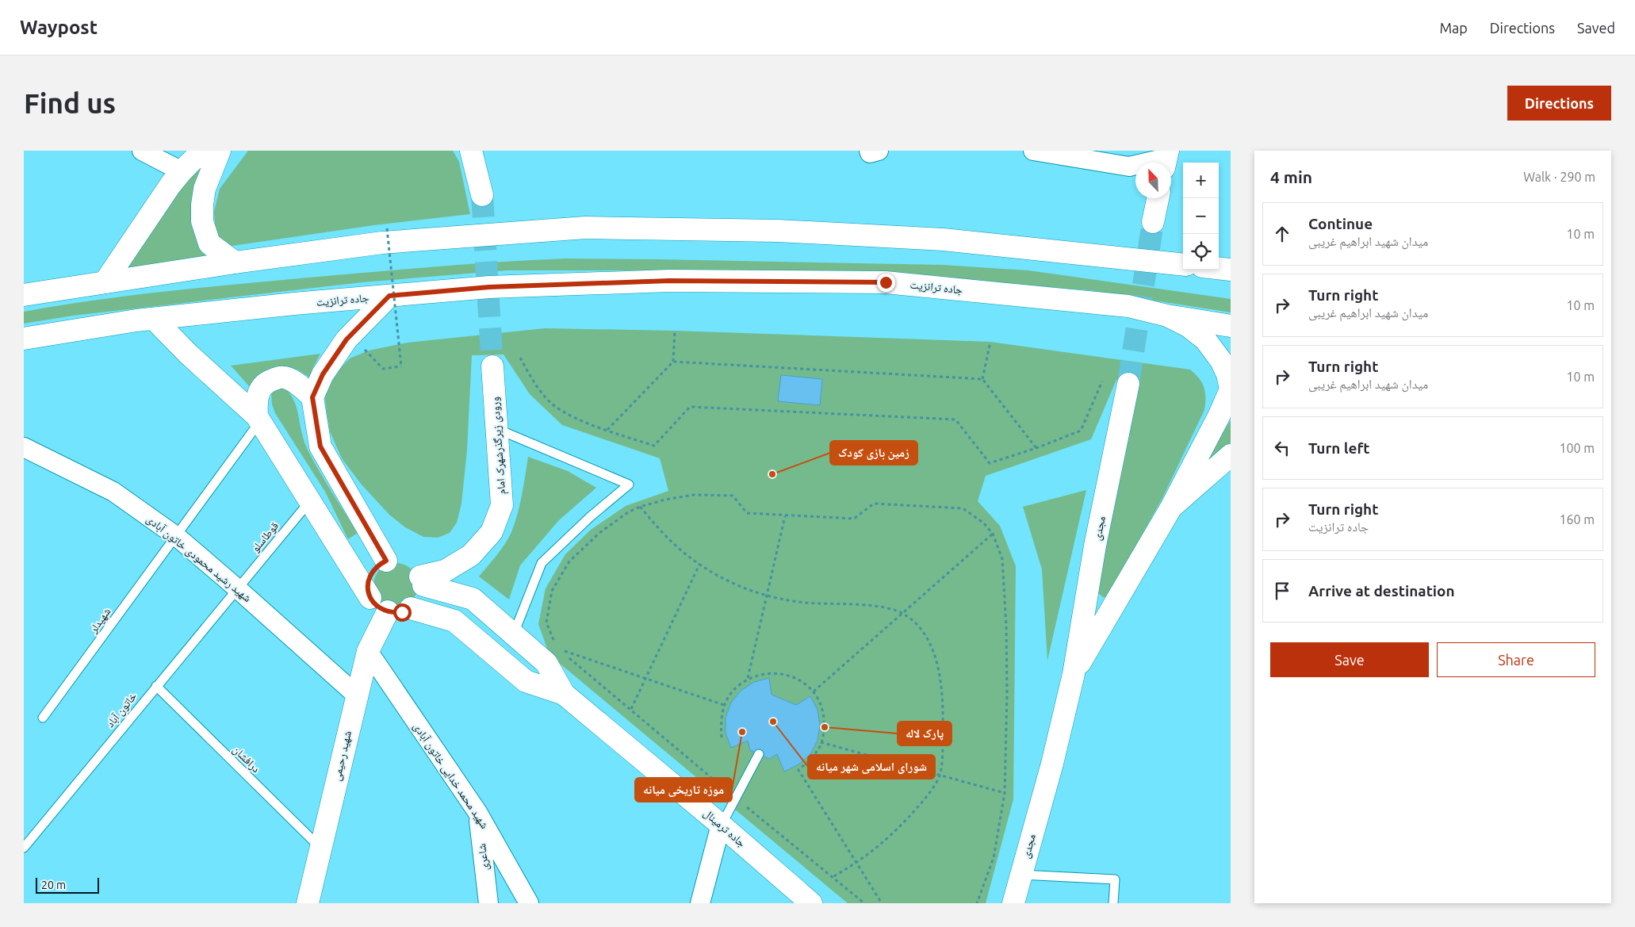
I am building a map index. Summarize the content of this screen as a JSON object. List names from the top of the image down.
{
  "streets": {
    "main road": [
      "جاده ترانزیت",
      "ورودی زیرگذرشهرک امام",
      "مجدی",
      "شهید رحیمی",
      "جاده ترمینال"
    ],
    "street": ["شهید رشید محمودی خاتون آبادی", "شهید محمد خدایی خاتون آبادی", "شاعری"],
    "lane": [
      "قوطاسلو",
      "شهیدلر",
      "خاتون آباد",
      "درافشان"
    ]
  },
  "crossings": [
    ["جاده ترانزیت", "مجدی"],
    ["ورودی زیرگذرشهرک امام", "شهید رحیمی"],
    ["قوطاسلو", "شهید رشید محمودی خاتون آبادی"],
    ["قوطاسلو", "خاتون آباد"],
    ["شهید رشید محمودی خاتون آبادی", "شهیدلر"],
    ["شهید رشید محمودی خاتون آبادی", "خاتون آباد"],
    ["شهید رشید محمودی خاتون آبادی", "شهید رحیمی"],
    ["خاتون آباد", "درافشان"],
    ["شهید رحیمی", "درافشان"],
    ["شهید رحیمی", "شهید محمد خدایی خاتون آبادی"],
    ["شهید محمد خدایی خاتون آبادی", "شاعری"]
  ],
  "places": [
    "زمین بازی کودک",
    "شورای اسلامی شهر میانه",
    "پارک لاله",
    "موزه تاریخی میانه"
  ],
  "scale_bar": "20 m",
  "north": "top left",
  "page": {
    "header": "Waypost",
    "nav": ["Map", "Directions", "Saved"],
    "buttons": [
      "Directions",
      ["Save", "Share"]
    ],
    "title": "Find us",
    "heading": ["4 min", "Walk · 290 m"],
    "map_buttons": ["+", "−"],
    "list": [
      ["Continue", "میدان شهید ابراهیم غریبی", "10 m"],
      ["Turn right", "میدان شهید ابراهیم غریبی", "10 m"],
      ["Turn right", "میدان شهید ابراهیم غریبی", "10 m"],
      ["Turn left", "100 m"],
      ["Turn right", "جاده ترانزیت", "160 m"],
      "Arrive at destination"
    ],
    "scale": "20 m"
  }
}
